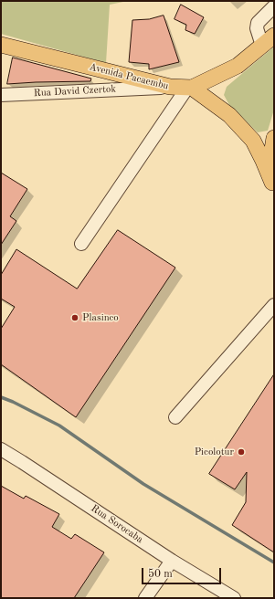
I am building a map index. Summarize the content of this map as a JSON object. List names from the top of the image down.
{
  "streets": {
    "main road": ["Avenida Pacaembu"],
    "street": ["Rua David Czertok", "Rua Sorocaba"]
  },
  "crossings": [
    ["Avenida Pacaembu", "Rua David Czertok"]
  ],
  "places": ["Plasinco", "Picolotur"],
  "scale_bar": "50 m"
}
